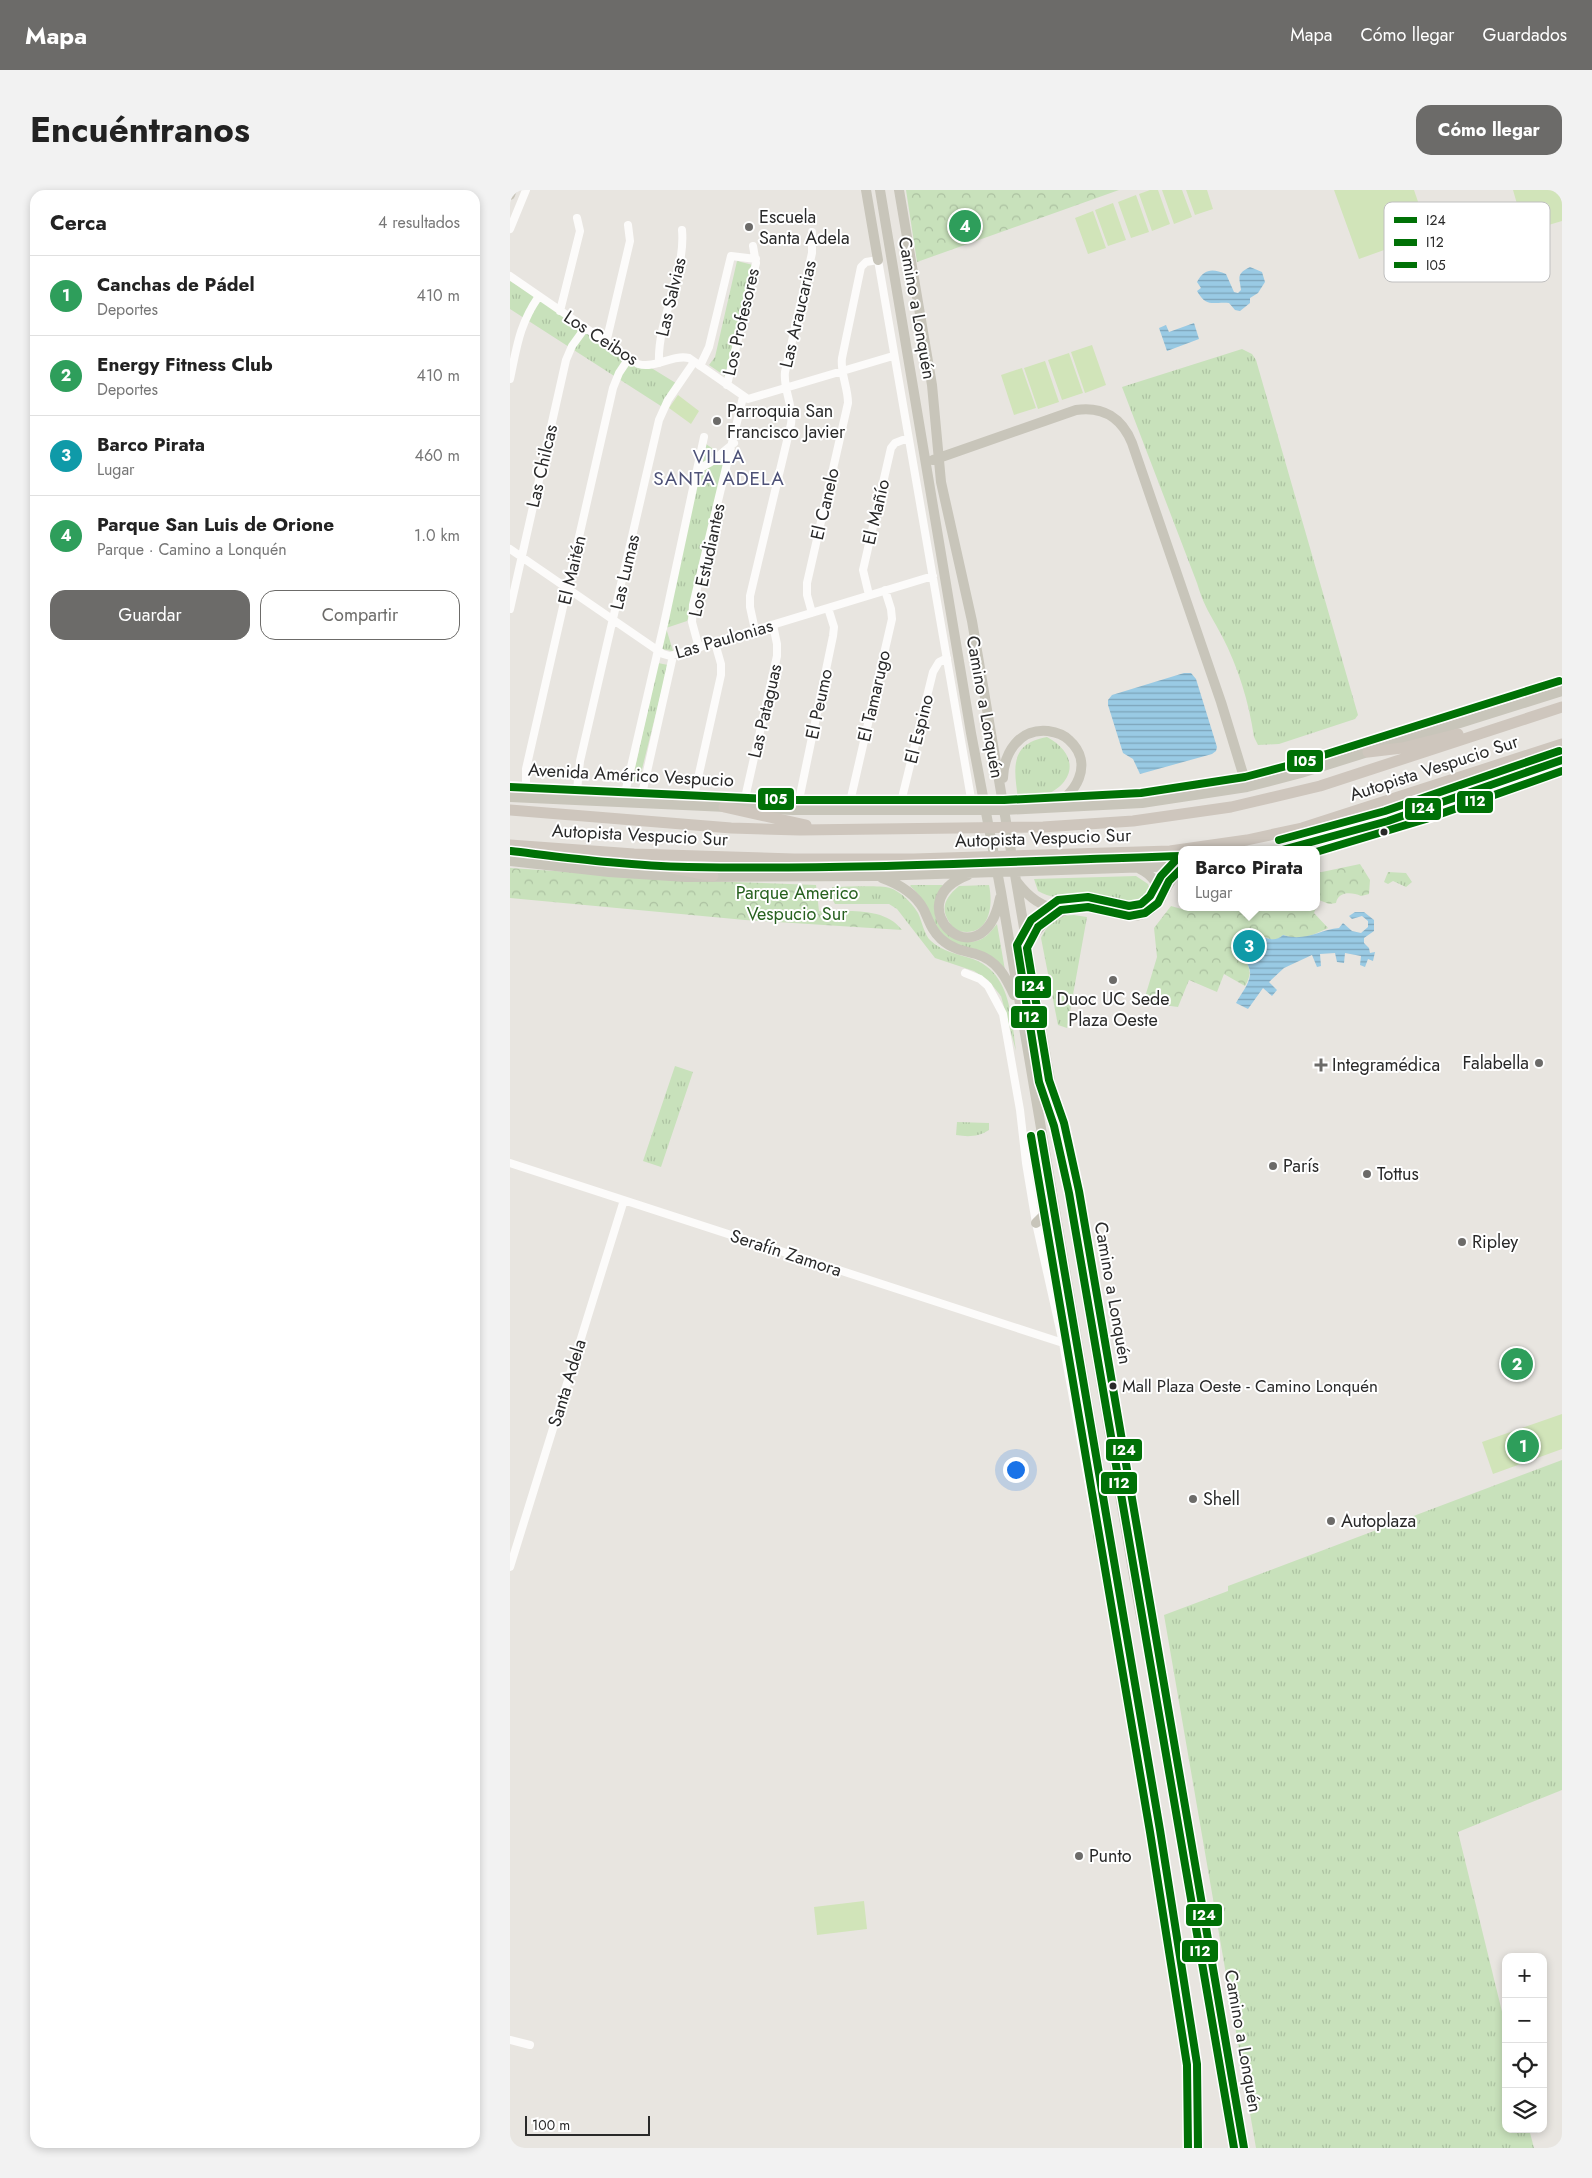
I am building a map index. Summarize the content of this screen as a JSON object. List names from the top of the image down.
{
  "streets": {
    "highway": ["Autopista Vespucio Sur"],
    "main road": ["Camino a Lonquén", "Avenida Américo Vespucio"],
    "street": [
      "Las Salvias",
      "Las Araucarias",
      "Los Profesores",
      "Los Ceibos",
      "Las Chilcas",
      "El Canelo",
      "El Mañío",
      "Los Estudiantes",
      "El Maitén",
      "Las Lumas",
      "Las Paulonias",
      "El Tamarugo",
      "El Peumo",
      "Las Pataguas",
      "El Espino",
      "Serafín Zamora",
      "Santa Adela"
    ]
  },
  "crossings": [
    ["Las Salvias", "Los Ceibos"],
    ["Camino a Lonquén", "El Canelo"],
    ["Camino a Lonquén", "El Mañío"],
    ["Camino a Lonquén", "Las Paulonias"],
    ["Camino a Lonquén", "El Espino"],
    ["Camino a Lonquén", "Avenida Américo Vespucio"],
    ["Las Araucarias", "Las Paulonias"],
    ["Los Profesores", "Los Ceibos"],
    ["Los Profesores", "Las Lumas"],
    ["Los Ceibos", "Las Chilcas"],
    ["Los Ceibos", "El Maitén"],
    ["Los Ceibos", "Las Lumas"],
    ["Las Chilcas", "Las Paulonias"],
    ["El Canelo", "Las Paulonias"],
    ["El Mañío", "Las Paulonias"],
    ["Los Estudiantes", "Las Paulonias"],
    ["Los Estudiantes", "Avenida Américo Vespucio"],
    ["El Maitén", "Las Paulonias"],
    ["El Maitén", "Avenida Américo Vespucio"],
    ["Las Lumas", "Las Paulonias"],
    ["Las Lumas", "Avenida Américo Vespucio"],
    ["Las Paulonias", "El Tamarugo"],
    ["Las Paulonias", "El Peumo"],
    ["Las Paulonias", "Las Pataguas"],
    ["El Tamarugo", "Avenida Américo Vespucio"],
    ["El Peumo", "Avenida Américo Vespucio"],
    ["Las Pataguas", "Avenida Américo Vespucio"],
    ["El Espino", "Avenida Américo Vespucio"],
    ["Serafín Zamora", "Santa Adela"]
  ],
  "districts": ["VILLA SANTA ADELA"],
  "parks": ["Parque Americo Vespucio Sur"],
  "places": {
    "other": [
      "Escuela Santa Adela",
      "Parroquia San Francisco Javier",
      "Duoc UC Sede Plaza Oeste",
      "Falabella",
      "París",
      "Tottus",
      "Ripley",
      "Mall Plaza Oeste - Camino Lonquén",
      "Shell",
      "Autoplaza",
      "Punto"
    ],
    "health": ["Integramédica"]
  },
  "lines": ["transit line I05", "transit line I24", "transit line I12"],
  "legend": ["I24", "I12", "I05"],
  "scale_bar": "100 m",
  "page": {
    "header": "Mapa",
    "nav": ["Mapa", "Cómo llegar", "Guardados"],
    "title": "Encuéntranos",
    "buttons": [
      "Cómo llegar",
      ["Guardar", "Compartir"]
    ],
    "heading": ["Cerca", "4 resultados"],
    "pins": [
      "4",
      "3",
      "2",
      "1"
    ],
    "list": [
      {
        "mark": "1",
        "name": "Canchas de Pádel",
        "note": "Deportes",
        "value": "410 m"
      },
      {
        "mark": "2",
        "name": "Energy Fitness Club",
        "note": "Deportes",
        "value": "410 m"
      },
      {
        "mark": "3",
        "name": "Barco Pirata",
        "note": "Lugar",
        "value": "460 m"
      },
      {
        "mark": "4",
        "name": "Parque San Luis de Orione",
        "note": "Parque · Camino a Lonquén",
        "value": "1.0 km"
      }
    ],
    "popup": ["Barco Pirata", "Lugar"],
    "map_buttons": ["+", "−"],
    "scale": "100 m"
  }
}
